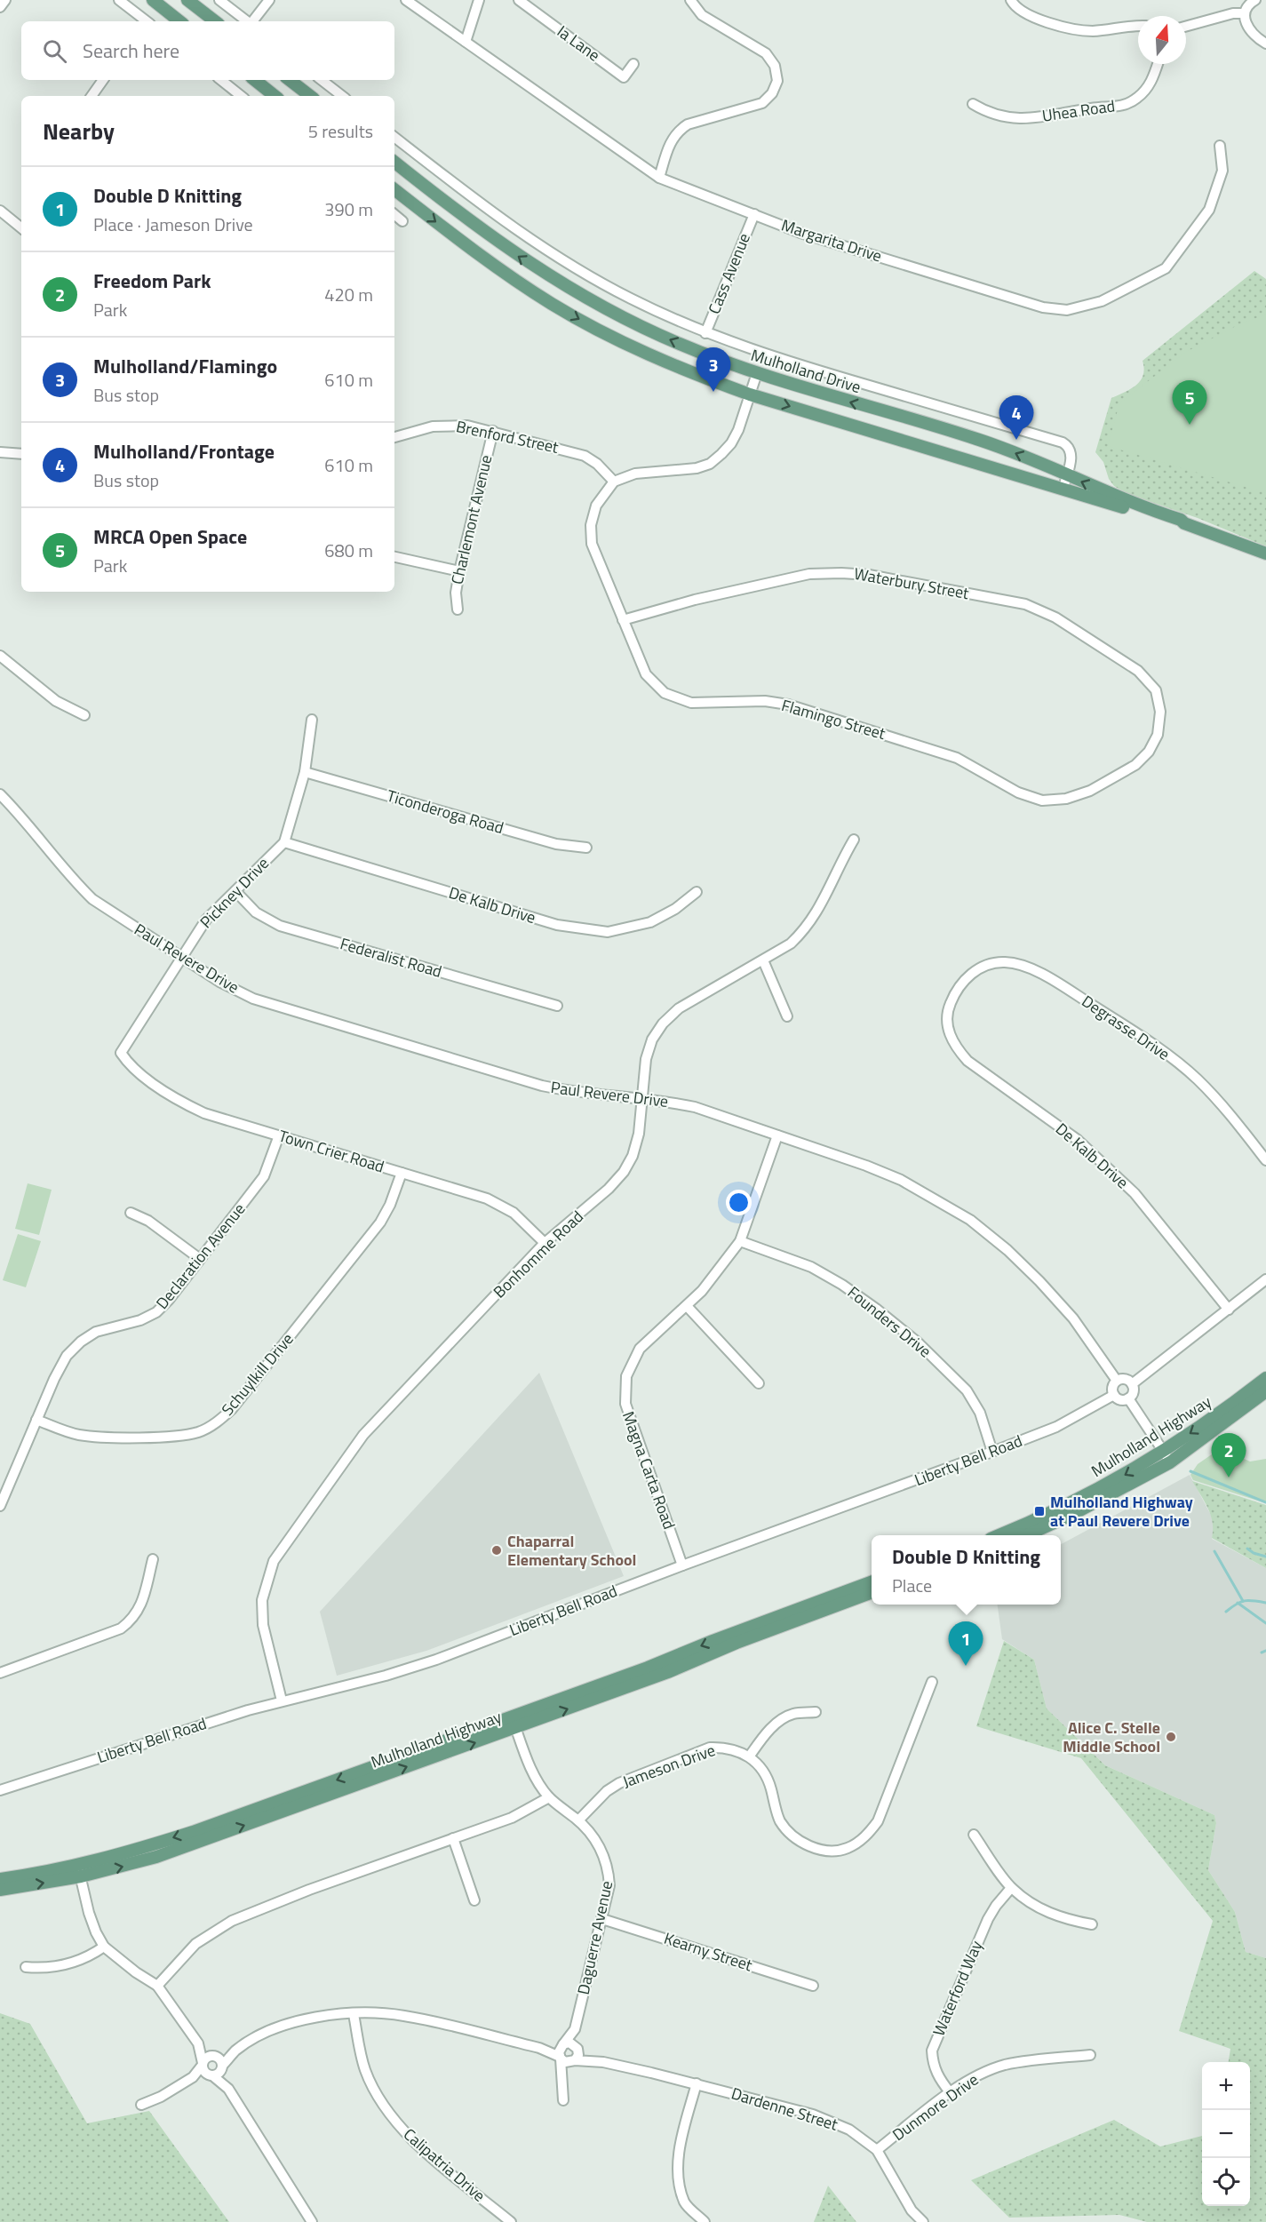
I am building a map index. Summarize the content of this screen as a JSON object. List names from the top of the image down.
{
  "streets": {
    "main road": ["Mulholland Drive", "Mulholland Highway"],
    "street": [
      "Ia Lane",
      "Uhea Road",
      "Margarita Drive",
      "Cass Avenue",
      "Brenford Street",
      "Charlemont Avenue",
      "Waterbury Street",
      "Flamingo Street",
      "Ticonderoga Road",
      "Pickney Drive",
      "De Kalb Drive",
      "Federalist Road",
      "Paul Revere Drive",
      "Degrasse Drive",
      "Town Crier Road",
      "Bonhomme Road",
      "Declaration Avenue",
      "Founders Drive",
      "Schuylkill Drive",
      "Liberty Bell Road",
      "Magna Carta Road",
      "Jameson Drive",
      "Daguerre Avenue",
      "Kearny Street",
      "Waterford Way",
      "Dunmore Drive",
      "Dardenne Street",
      "Calipatria Drive"
    ]
  },
  "crossings": [
    ["Margarita Drive", "Cass Avenue"],
    ["Brenford Street", "Charlemont Avenue"],
    ["Brenford Street", "Flamingo Street"],
    ["Waterbury Street", "Flamingo Street"],
    ["Ticonderoga Road", "Pickney Drive"],
    ["Pickney Drive", "De Kalb Drive"],
    ["Pickney Drive", "Federalist Road"],
    ["Pickney Drive", "Paul Revere Drive"],
    ["Pickney Drive", "Town Crier Road"],
    ["De Kalb Drive", "Degrasse Drive"],
    ["Paul Revere Drive", "Bonhomme Road"],
    ["Paul Revere Drive", "Liberty Bell Road"],
    ["Paul Revere Drive", "Magna Carta Road"],
    ["Town Crier Road", "Bonhomme Road"],
    ["Town Crier Road", "Declaration Avenue"],
    ["Town Crier Road", "Schuylkill Drive"],
    ["Bonhomme Road", "Liberty Bell Road"],
    ["Declaration Avenue", "Schuylkill Drive"],
    ["Founders Drive", "Liberty Bell Road"],
    ["Founders Drive", "Magna Carta Road"],
    ["Mulholland Highway", "Daguerre Avenue"],
    ["Liberty Bell Road", "Magna Carta Road"],
    ["Jameson Drive", "Daguerre Avenue"],
    ["Daguerre Avenue", "Kearny Street"],
    ["Daguerre Avenue", "Dardenne Street"],
    ["Waterford Way", "Dunmore Drive"],
    ["Dunmore Drive", "Dardenne Street"]
  ],
  "places": {
    "transit": ["Mulholland Highway at Paul Revere Drive"],
    "other": ["Chaparral Elementary School", "Alice C. Stelle Middle School"]
  },
  "north": "top",
  "page": {
    "search": "Search here",
    "heading": ["Nearby", "5 results"],
    "list": [
      {
        "mark": "1",
        "name": "Double D Knitting",
        "note": "Place · Jameson Drive",
        "value": "390 m"
      },
      {
        "mark": "2",
        "name": "Freedom Park",
        "note": "Park",
        "value": "420 m"
      },
      {
        "mark": "3",
        "name": "Mulholland/Flamingo",
        "note": "Bus stop",
        "value": "610 m"
      },
      {
        "mark": "4",
        "name": "Mulholland/Frontage",
        "note": "Bus stop",
        "value": "610 m"
      },
      {
        "mark": "5",
        "name": "MRCA Open Space",
        "note": "Park",
        "value": "680 m"
      }
    ],
    "pins": [
      "3",
      "5",
      "4",
      "2",
      "1"
    ],
    "popup": ["Double D Knitting", "Place"],
    "map_buttons": ["+", "−"]
  }
}
